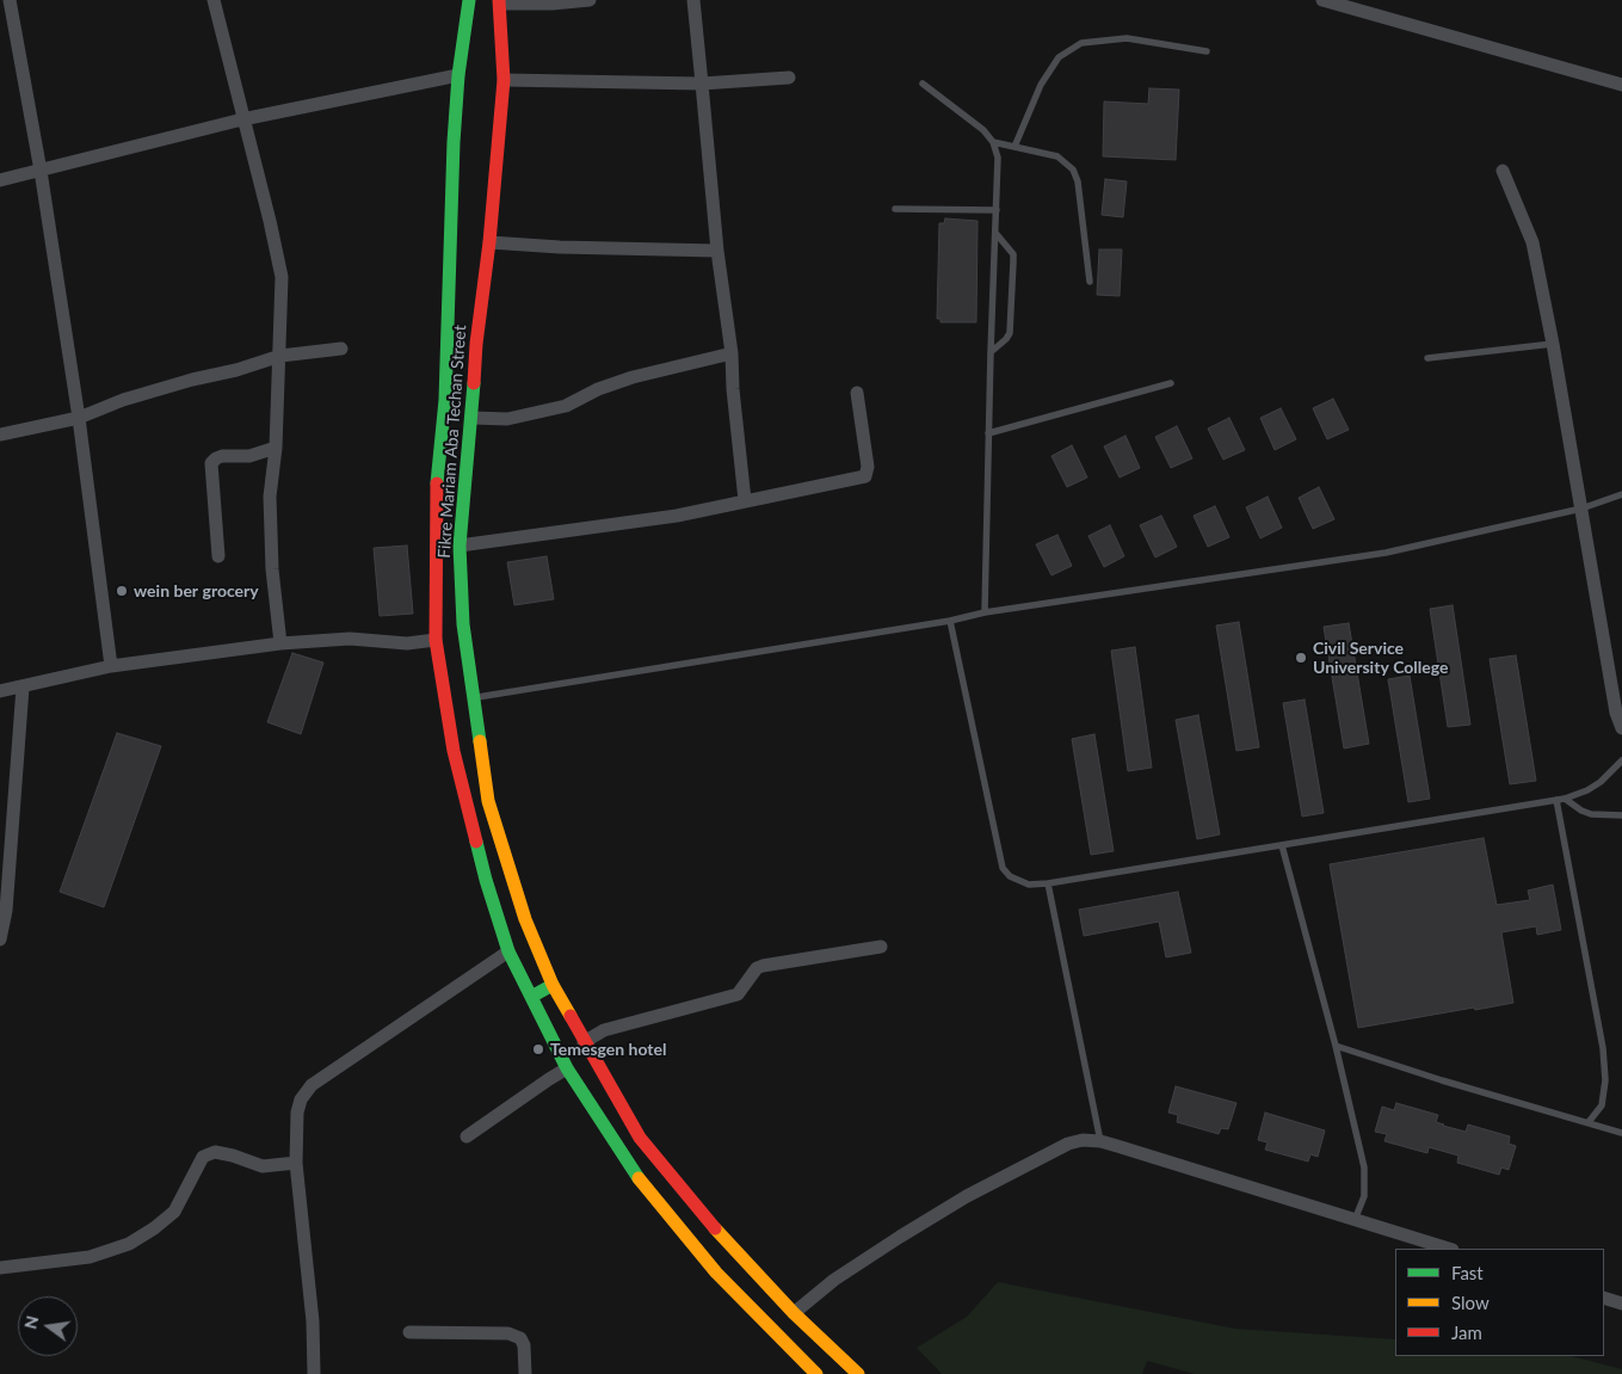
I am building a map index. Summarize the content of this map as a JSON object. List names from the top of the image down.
{
  "streets": {
    "main road": ["Fikre Mariam Aba Techan Street"]
  },
  "places": ["wein ber grocery", "Civil Service University College", "Temesgen hotel"],
  "legend": ["Fast", "Slow", "Jam"],
  "north": "left"
}
